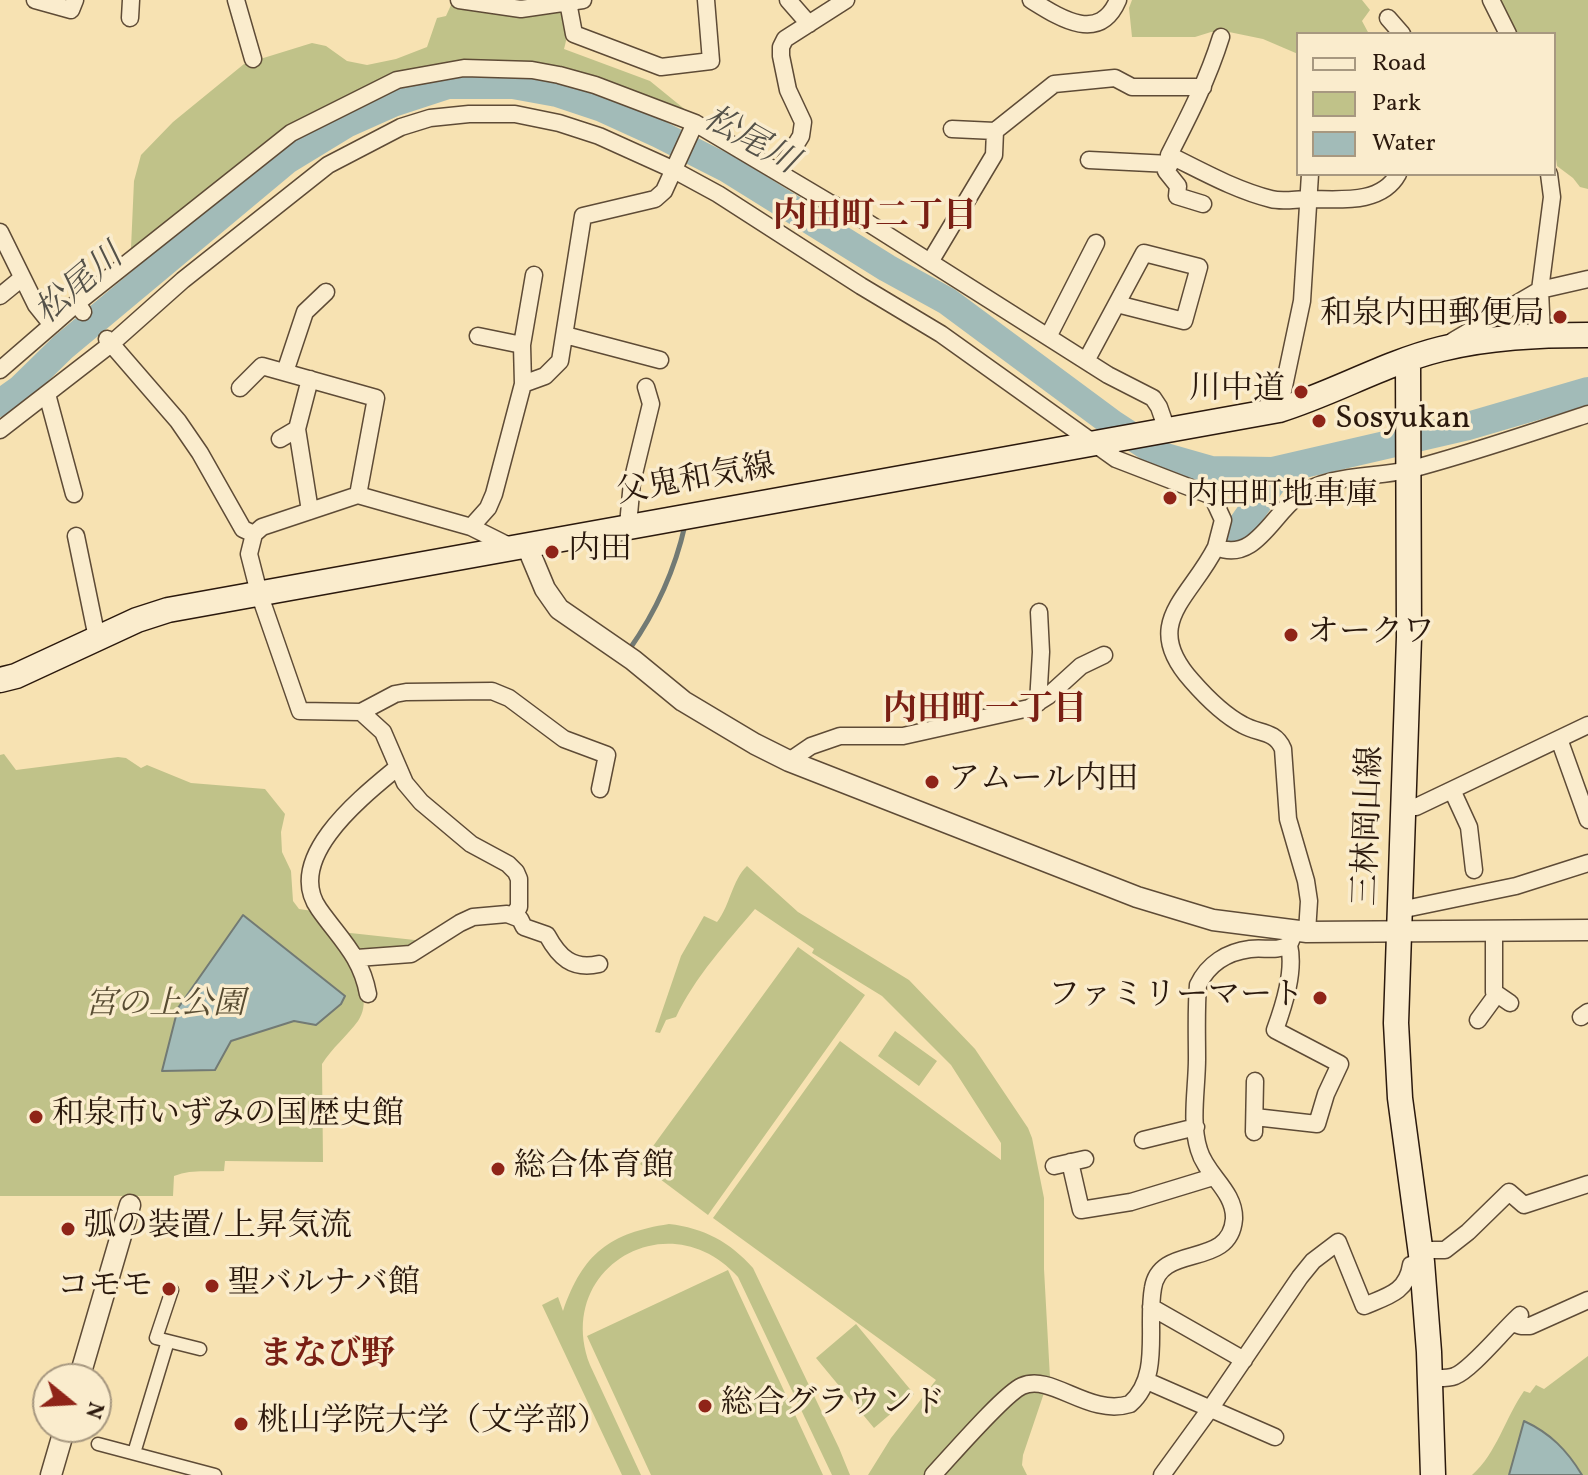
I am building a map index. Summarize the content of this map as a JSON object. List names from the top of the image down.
{
  "streets": {
    "main road": ["父鬼和気線", "三林岡山線"]
  },
  "crossings": [
    ["父鬼和気線", "三林岡山線"]
  ],
  "districts": ["内田町二丁目", "内田町一丁目", "まなび野"],
  "water": ["松尾川"],
  "parks": ["宮の上公園"],
  "places": [
    "和泉内田郵便局",
    "川中道",
    "Sosyukan",
    "内田町地車庫",
    "内田",
    "オークワ",
    "アムール内田",
    "ファミリーマート",
    "和泉市いずみの国歴史館",
    "総合体育館",
    "弧の装置/上昇気流",
    "聖バルナバ館",
    "コモモ",
    "総合グラウンド",
    "桃山学院大学（文学部）"
  ],
  "legend": ["Road", "Park", "Water"],
  "north": "right"
}
